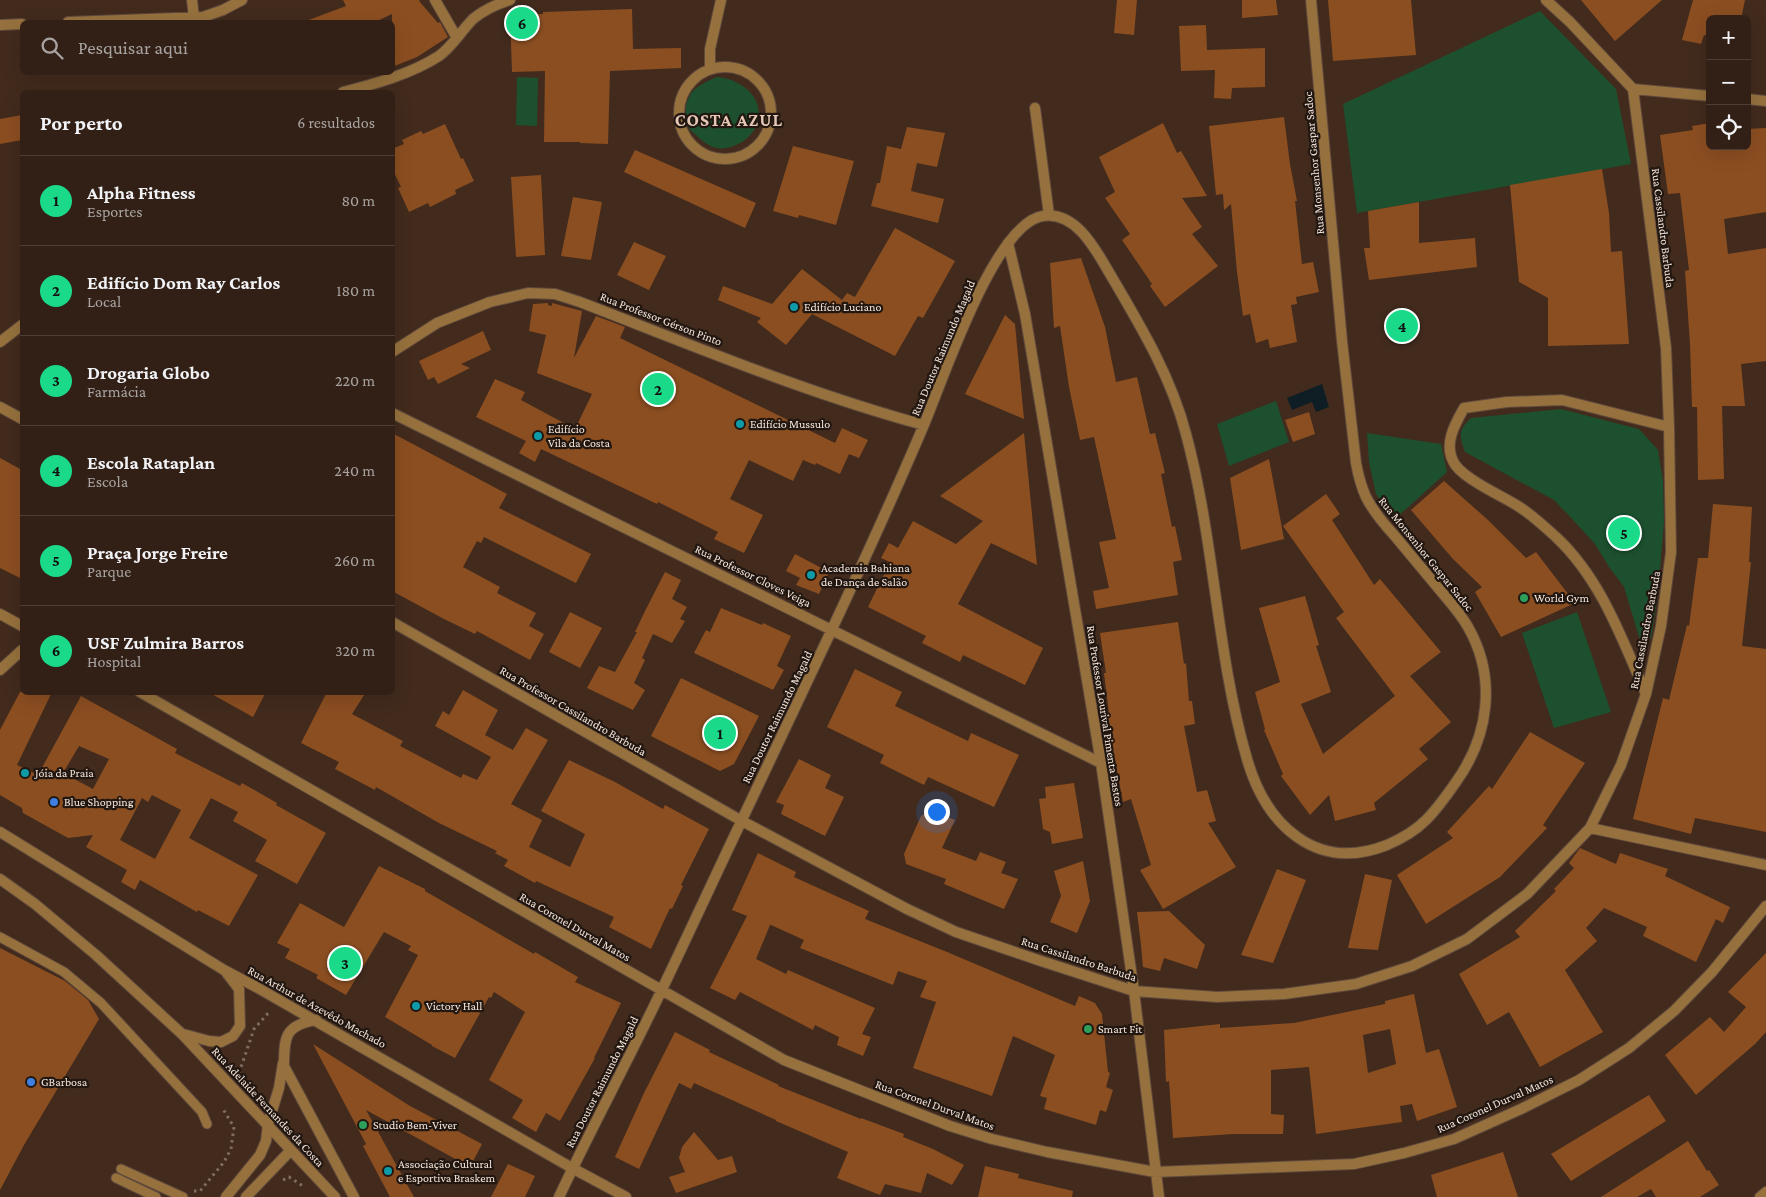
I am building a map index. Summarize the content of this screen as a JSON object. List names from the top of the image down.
{
  "streets": {
    "street": [
      "Rua Monsenhor Gaspar Sadoc",
      "Rua Cassilandro Barbuda",
      "Rua Professor Gérson Pinto",
      "Rua Doutor Raimundo Magald",
      "Rua Professor Cloves Veiga",
      "Rua Professor Cassilandro Barbuda",
      "Rua Professor Lourival Pimenta Bastos",
      "Rua Coronel Durval Matos",
      "Rua Arthur de Azevêdo Machado",
      "Rua Adelaide Fernandes da Costa"
    ]
  },
  "crossings": [
    ["Rua Cassilandro Barbuda", "Rua Doutor Raimundo Magald"],
    ["Rua Cassilandro Barbuda", "Rua Professor Cassilandro Barbuda"],
    ["Rua Cassilandro Barbuda", "Rua Professor Lourival Pimenta Bastos"],
    ["Rua Professor Gérson Pinto", "Rua Doutor Raimundo Magald"],
    ["Rua Doutor Raimundo Magald", "Rua Professor Cloves Veiga"],
    ["Rua Doutor Raimundo Magald", "Rua Professor Cassilandro Barbuda"],
    ["Rua Doutor Raimundo Magald", "Rua Professor Lourival Pimenta Bastos"],
    ["Rua Doutor Raimundo Magald", "Rua Coronel Durval Matos"],
    ["Rua Doutor Raimundo Magald", "Rua Arthur de Azevêdo Machado"],
    ["Rua Professor Cloves Veiga", "Rua Professor Lourival Pimenta Bastos"],
    ["Rua Professor Lourival Pimenta Bastos", "Rua Coronel Durval Matos"]
  ],
  "districts": ["COSTA AZUL"],
  "places": [
    "Edifício Luciano",
    "Edifício Mussulo",
    "Edifício Vila da Costa",
    "Academia Bahiana de Dança de Salão",
    "World Gym",
    "Jóia da Praia",
    "Blue Shopping",
    "Victory Hall",
    "Smart Fit",
    "GBarbosa",
    "Studio Bem-Viver",
    "Associação Cultural e Esportiva Braskem"
  ],
  "page": {
    "pins": [
      "6",
      "4",
      "2",
      "5",
      "1",
      "3"
    ],
    "map_buttons": ["+", "−"],
    "search": "Pesquisar aqui",
    "heading": ["Por perto", "6 resultados"],
    "list": [
      {
        "mark": "1",
        "name": "Alpha Fitness",
        "note": "Esportes",
        "value": "80 m"
      },
      {
        "mark": "2",
        "name": "Edifício Dom Ray Carlos",
        "note": "Local",
        "value": "180 m"
      },
      {
        "mark": "3",
        "name": "Drogaria Globo",
        "note": "Farmácia",
        "value": "220 m"
      },
      {
        "mark": "4",
        "name": "Escola Rataplan",
        "note": "Escola",
        "value": "240 m"
      },
      {
        "mark": "5",
        "name": "Praça Jorge Freire",
        "note": "Parque",
        "value": "260 m"
      },
      {
        "mark": "6",
        "name": "USF Zulmira Barros",
        "note": "Hospital",
        "value": "320 m"
      }
    ]
  }
}
